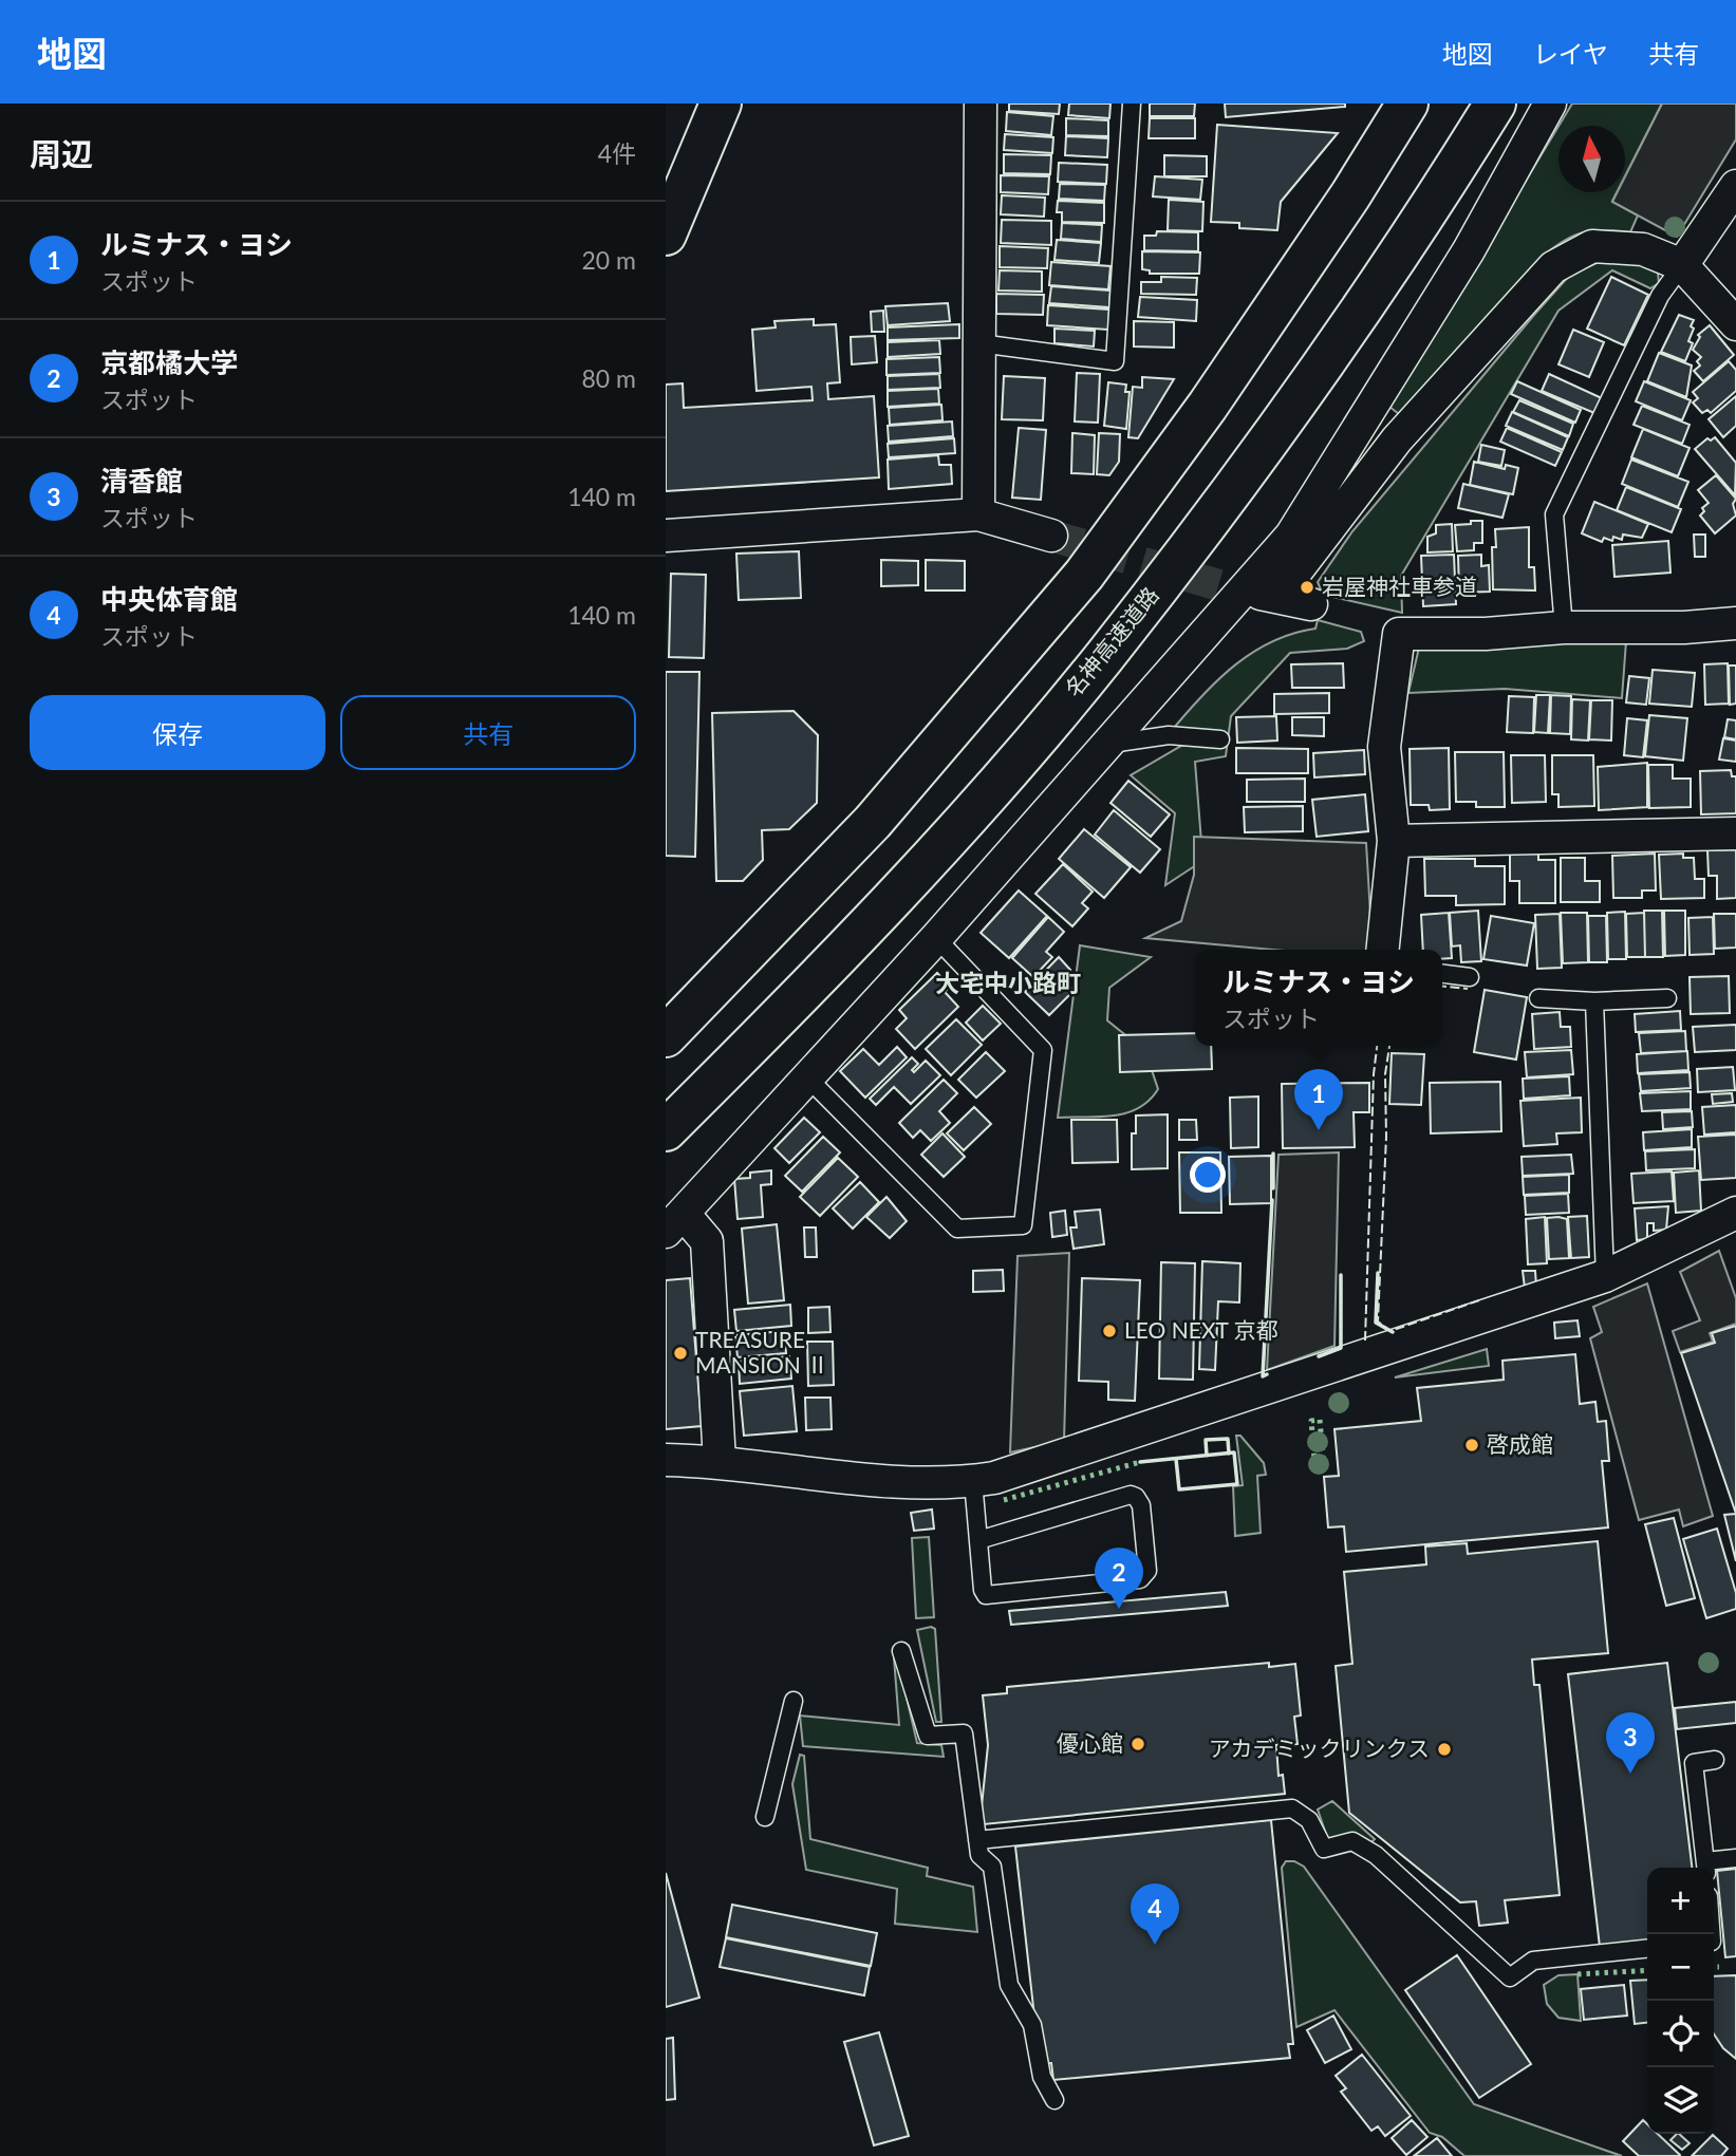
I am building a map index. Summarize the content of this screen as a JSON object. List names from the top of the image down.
{
  "streets": {
    "main road": ["名神高速道路"]
  },
  "districts": ["大宅中小路町"],
  "places": [
    "岩屋神社車参道",
    "LEO NEXT 京都",
    "TREASURE MANSION Ⅱ",
    "啓成館",
    "優心館",
    "アカデミックリンクス"
  ],
  "north": "top",
  "page": {
    "header": "地図",
    "nav": ["地図", "レイヤ", "共有"],
    "heading": ["周辺", "4件"],
    "list": [
      {
        "mark": "1",
        "name": "ルミナス・ヨシ",
        "note": "スポット",
        "value": "20 m"
      },
      {
        "mark": "2",
        "name": "京都橘大学",
        "note": "スポット",
        "value": "80 m"
      },
      {
        "mark": "3",
        "name": "清香館",
        "note": "スポット",
        "value": "140 m"
      },
      {
        "mark": "4",
        "name": "中央体育館",
        "note": "スポット",
        "value": "140 m"
      }
    ],
    "buttons": ["保存", "共有"],
    "popup": ["ルミナス・ヨシ", "スポット"],
    "pins": [
      "1",
      "2",
      "3",
      "4"
    ],
    "map_buttons": ["+", "−"]
  }
}
